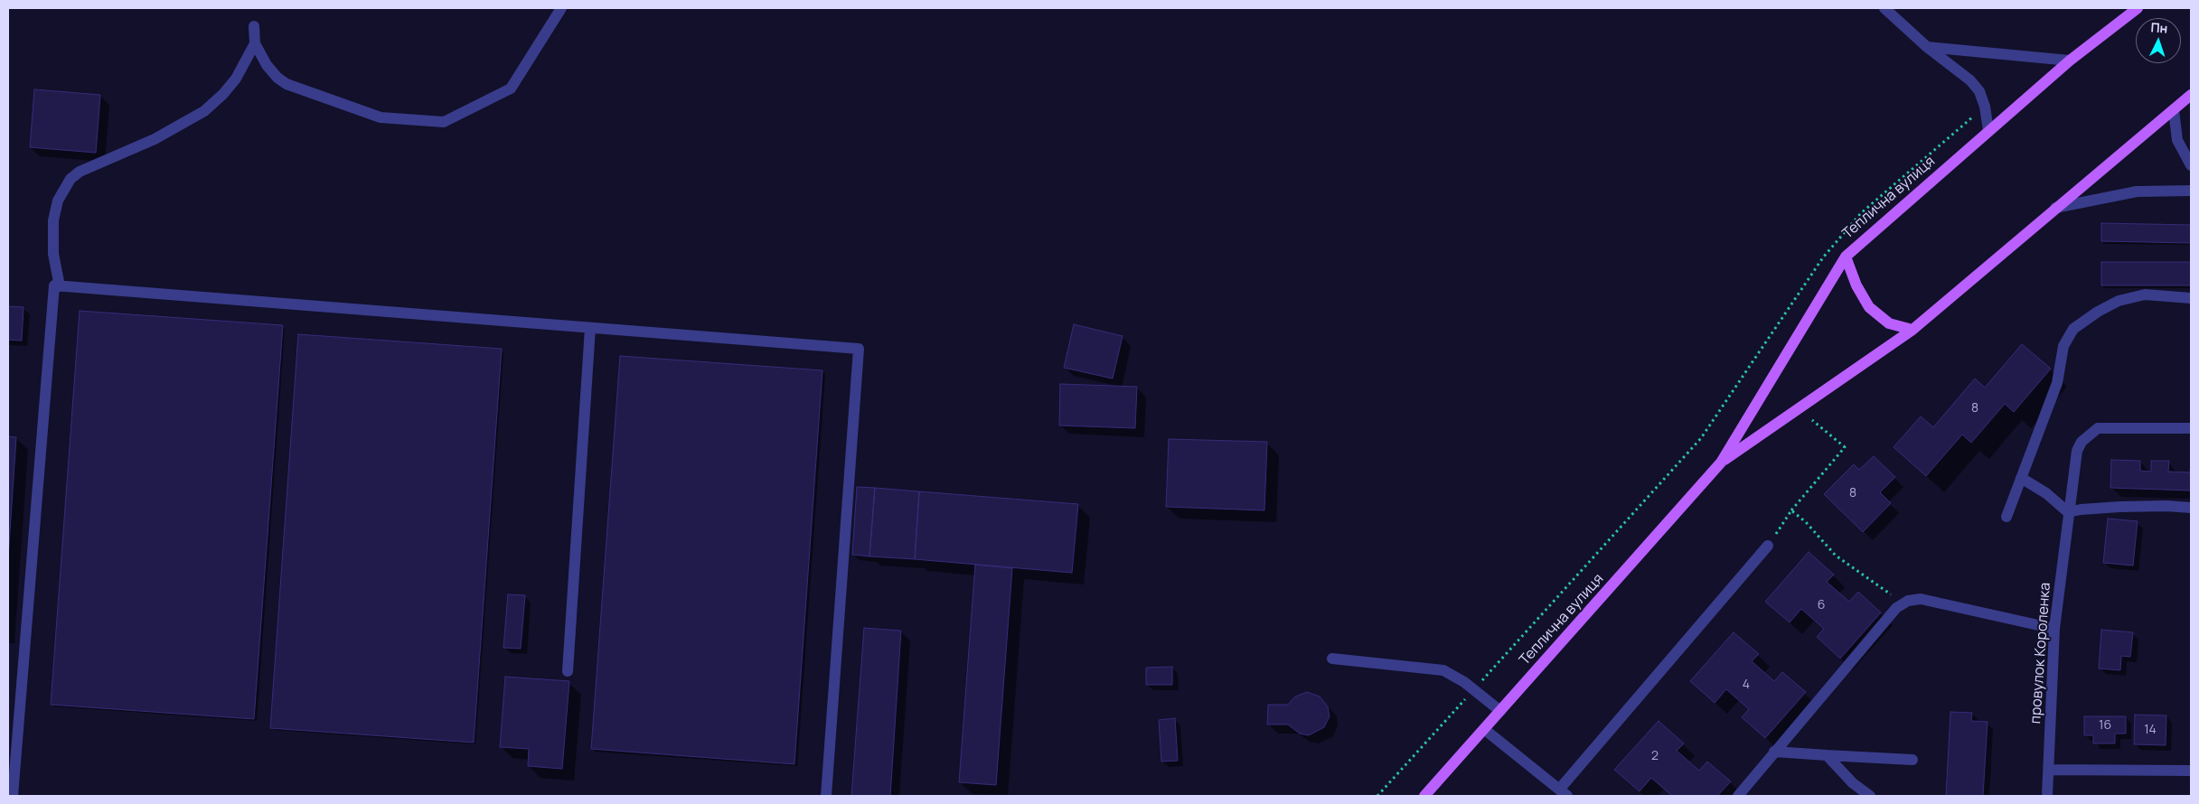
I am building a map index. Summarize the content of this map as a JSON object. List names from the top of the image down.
{
  "streets": {
    "main road": ["Теплична вулиця"],
    "street": ["провулок Короленка"]
  },
  "house_numbers": [
    "8",
    "8",
    "6",
    "4",
    "16",
    "14",
    "2"
  ],
  "north": "top"
}
